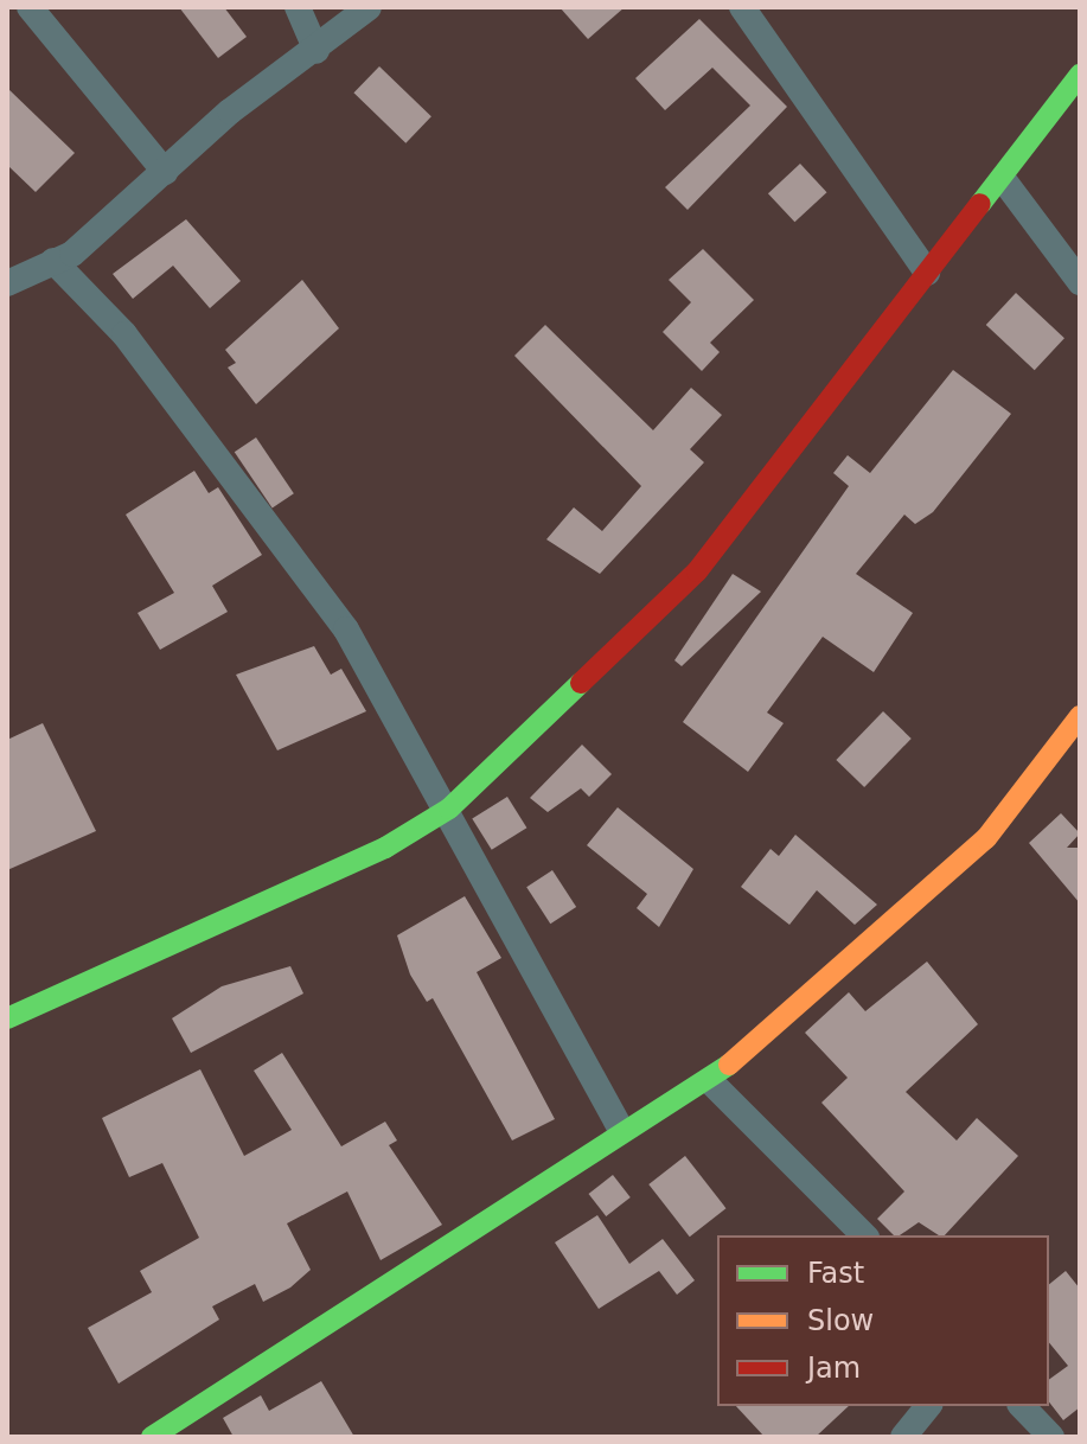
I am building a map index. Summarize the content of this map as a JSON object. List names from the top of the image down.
{
  "legend": ["Fast", "Slow", "Jam"]
}
